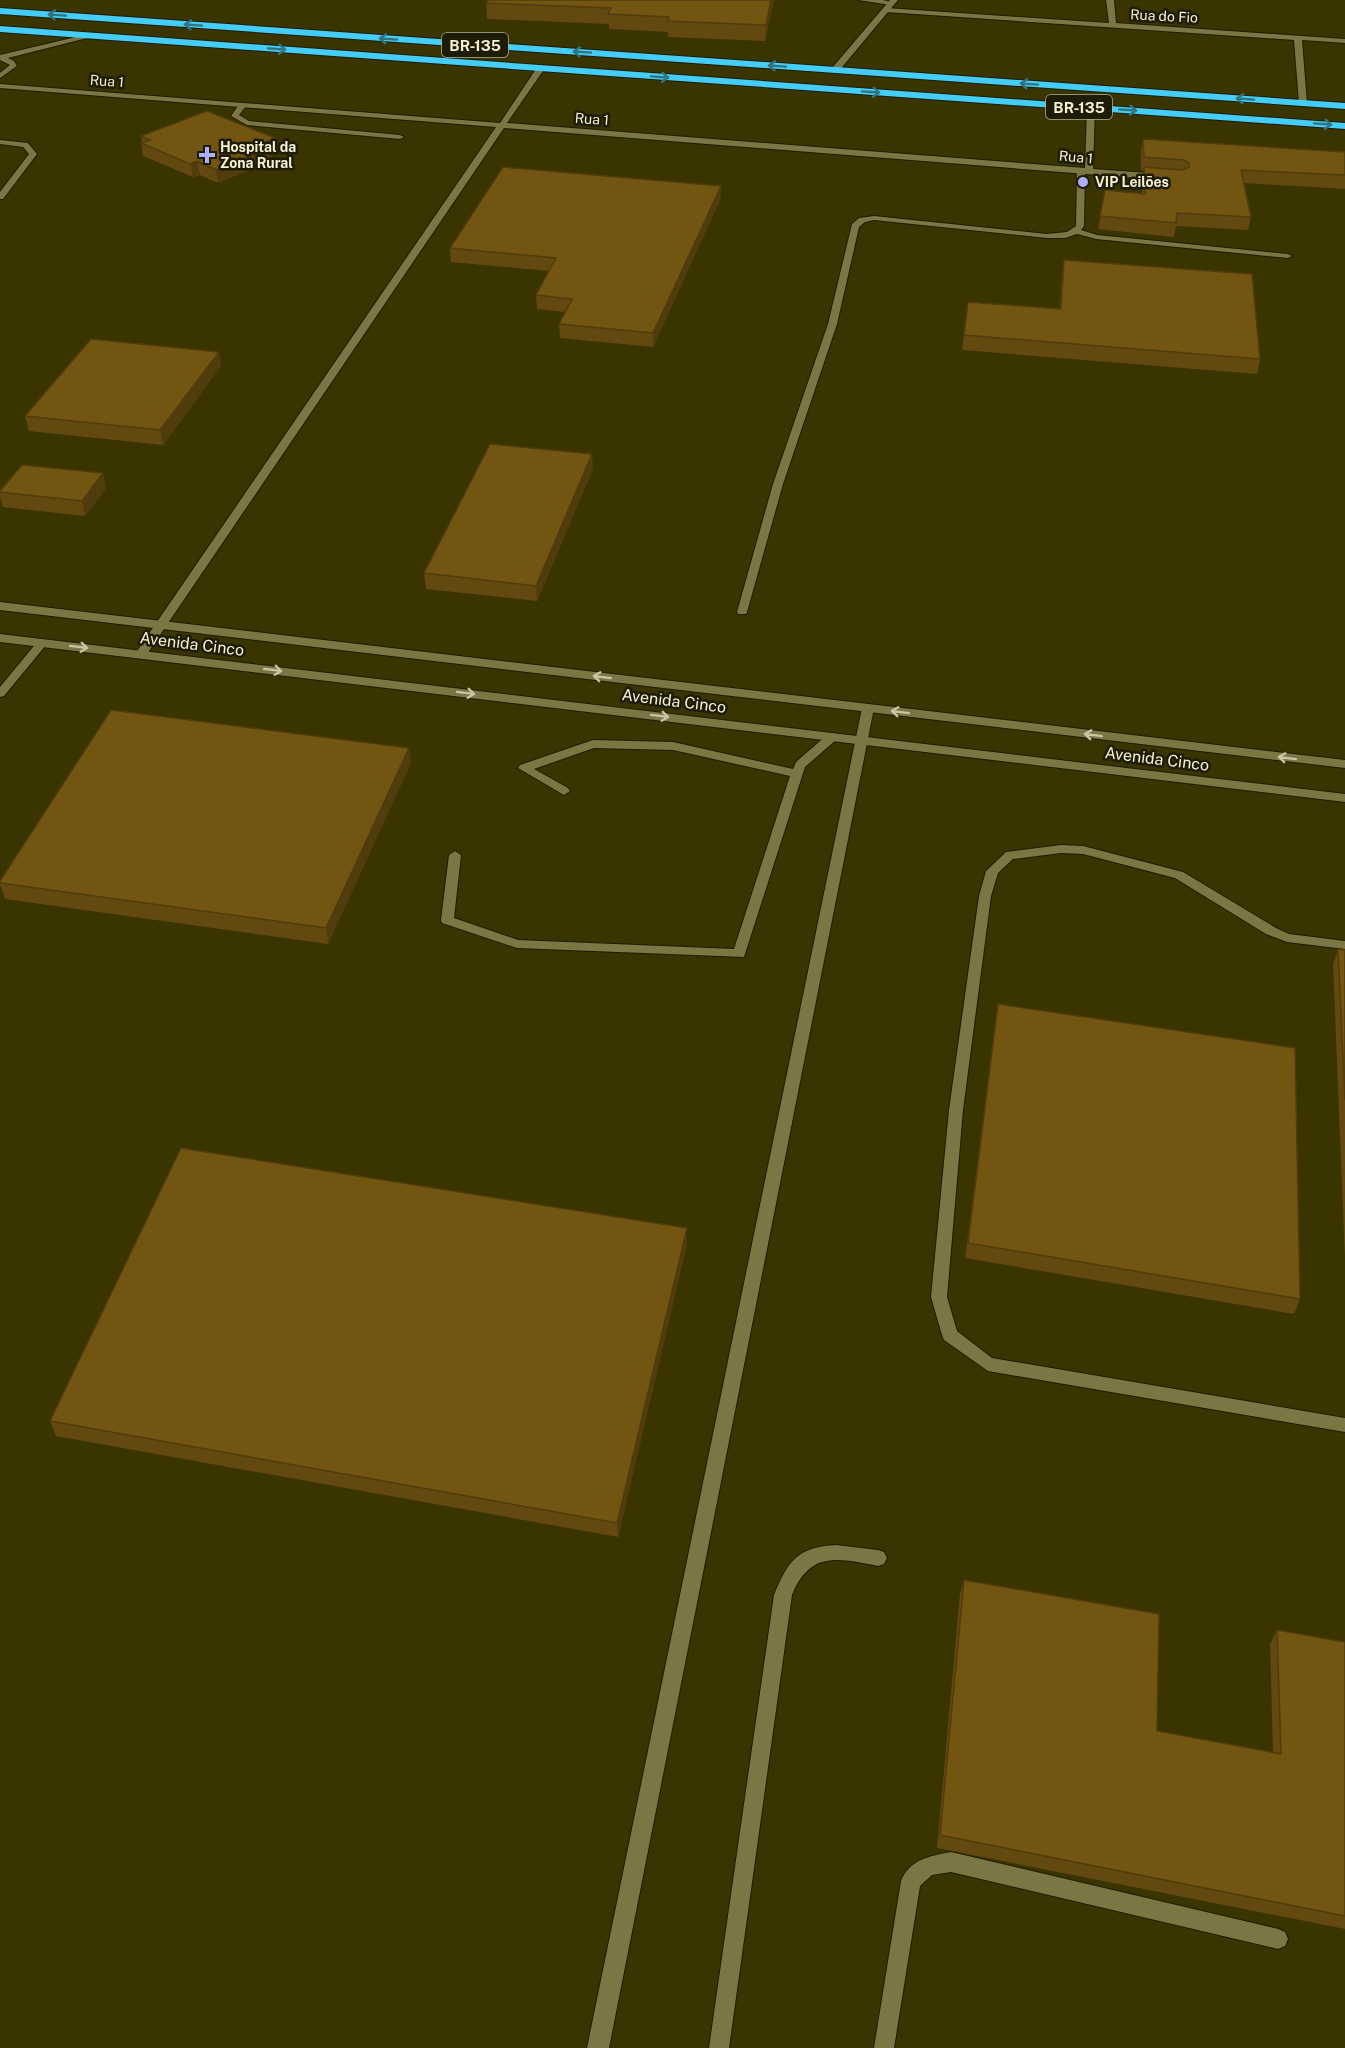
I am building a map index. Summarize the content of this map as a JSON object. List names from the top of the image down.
{
  "streets": {
    "highway": ["BR-135"],
    "street": ["Rua do Fio", "Rua 1", "Avenida Cinco"]
  },
  "places": {
    "health": ["Hospital da Zona Rural"],
    "other": ["VIP Leilões"]
  }
}
